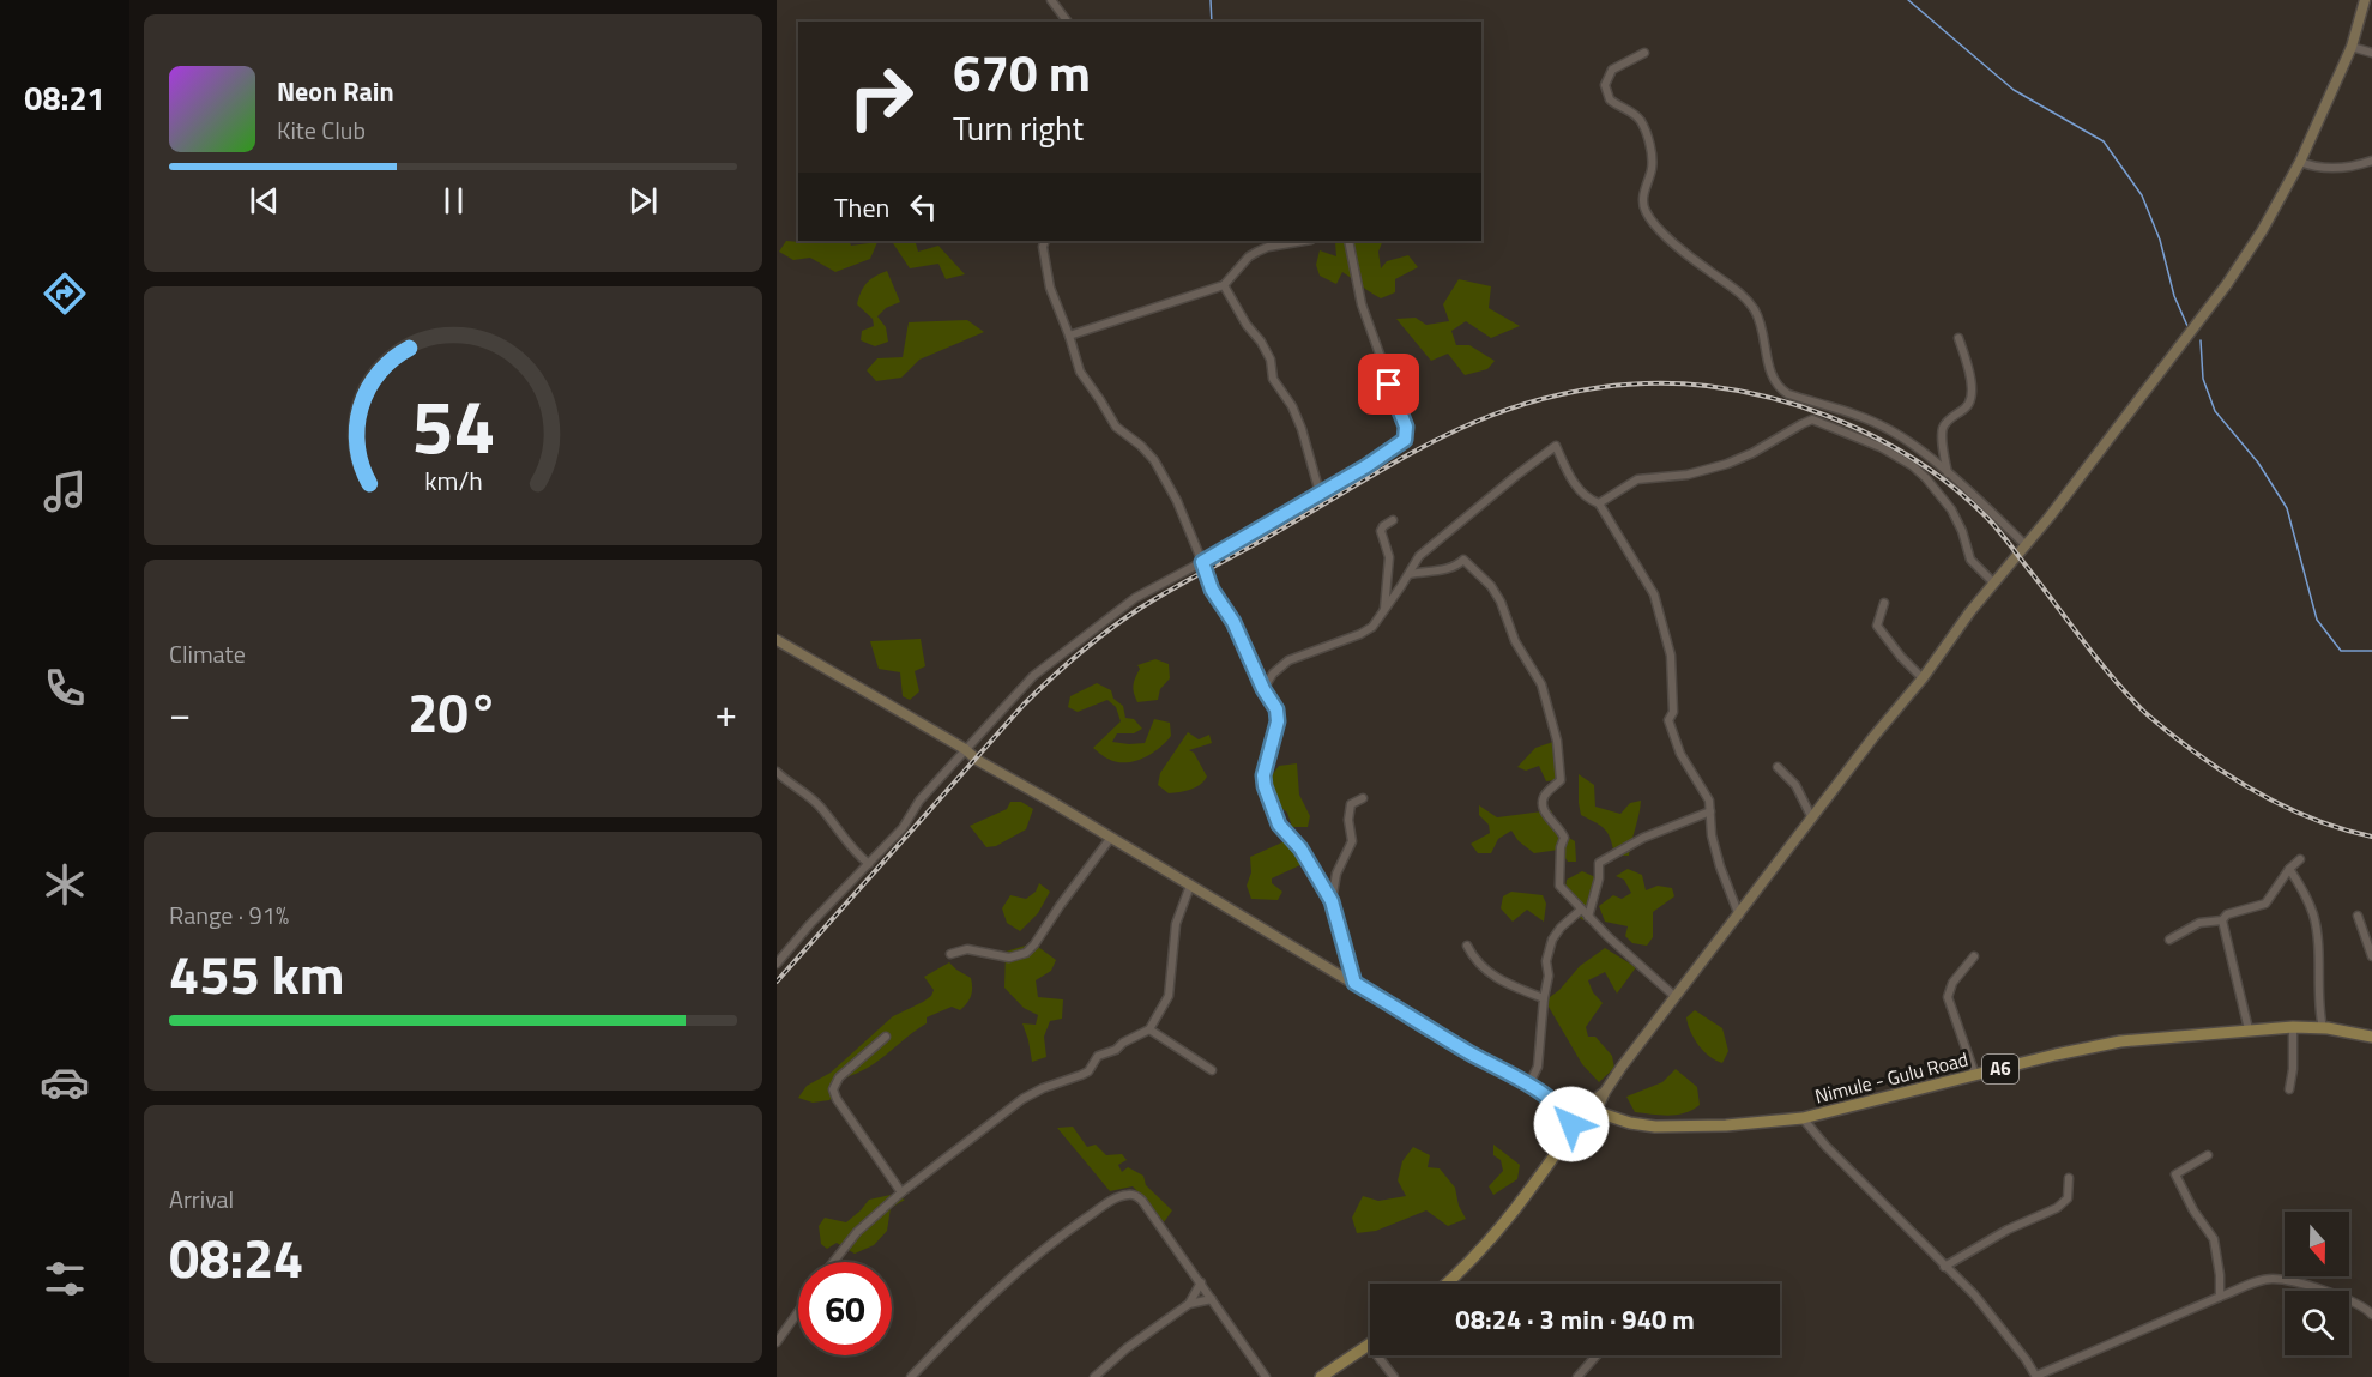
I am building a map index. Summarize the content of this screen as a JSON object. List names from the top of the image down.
{
  "streets": {
    "main road": ["A6", "Nimule - Gulu Road"]
  },
  "crossings": [
    ["A6", "Nimule - Gulu Road"]
  ],
  "north": "bottom",
  "page": {
    "tabs": "08:21",
    "turn": ["670 m", "Turn right"],
    "song": ["Neon Rain", "Kite Club"],
    "then": "Then",
    "tile": [
      "Climate",
      ["Range · 91%", "455 km"],
      ["Arrival", "08:24"]
    ],
    "heat": ["−", "20°", "+"],
    "limit": "60",
    "trip": "08:24 · 3 min · 940 m",
    "gauge": ["54", "km/h"]
  }
}
